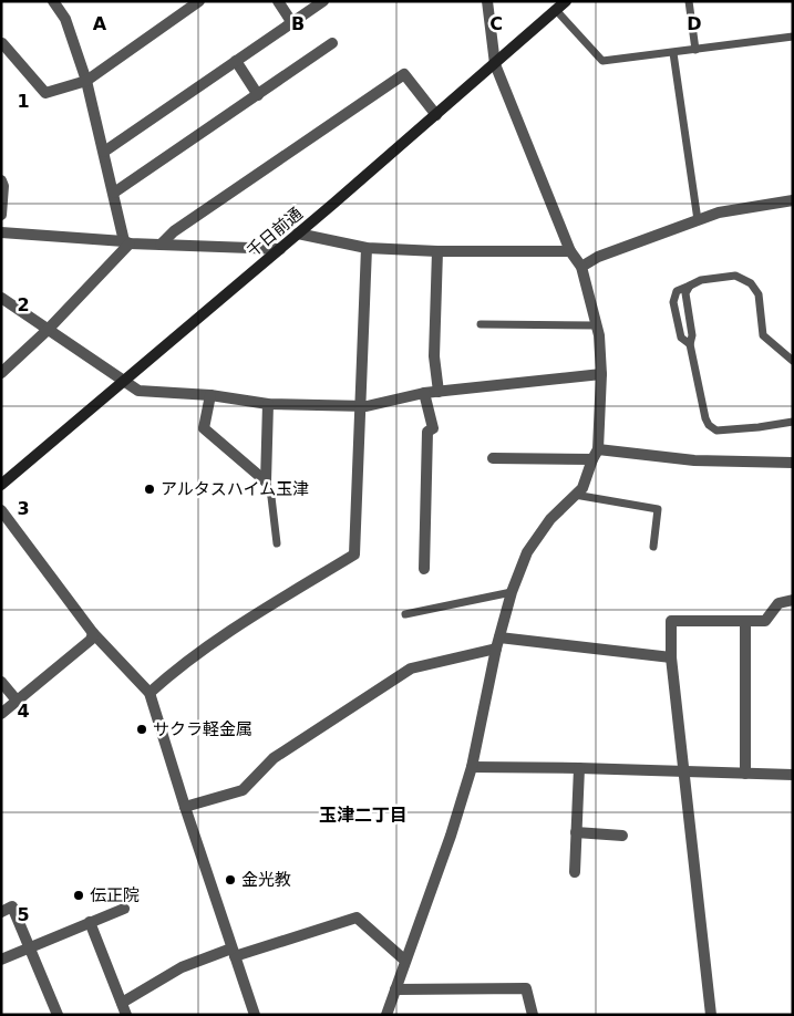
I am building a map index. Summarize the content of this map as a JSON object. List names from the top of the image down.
{
  "streets": {
    "main road": ["千日前通"]
  },
  "districts": ["玉津二丁目"],
  "places": [
    "アルタスハイム玉津",
    "サクラ軽金属",
    "金光教",
    "伝正院"
  ],
  "grid": {
    "columns": [
      "A",
      "B",
      "C",
      "D"
    ],
    "rows": [
      "1",
      "2",
      "3",
      "4",
      "5"
    ]
  }
}
